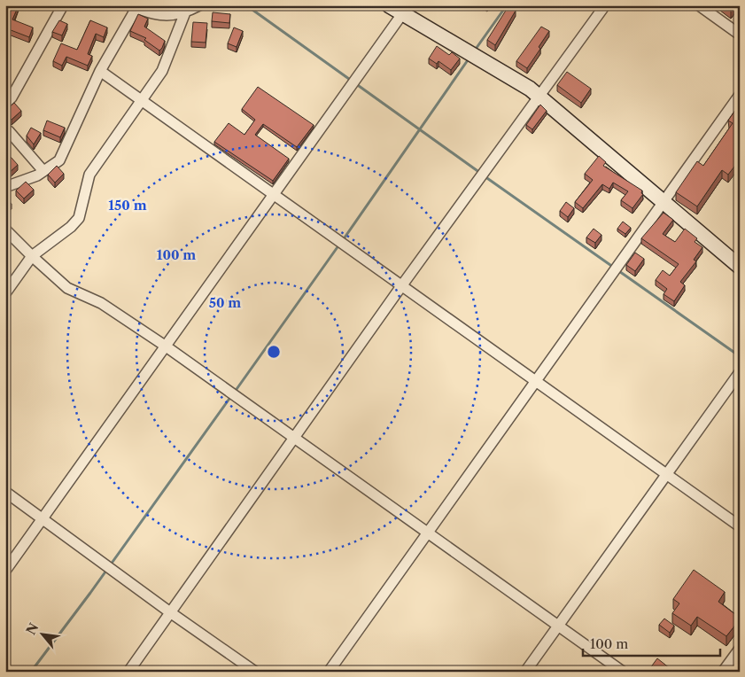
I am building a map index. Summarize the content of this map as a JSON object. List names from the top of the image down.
{
  "scale_bar": "100 m",
  "north": "top left",
  "rings": ["150 m", "100 m", "50 m"]
}
